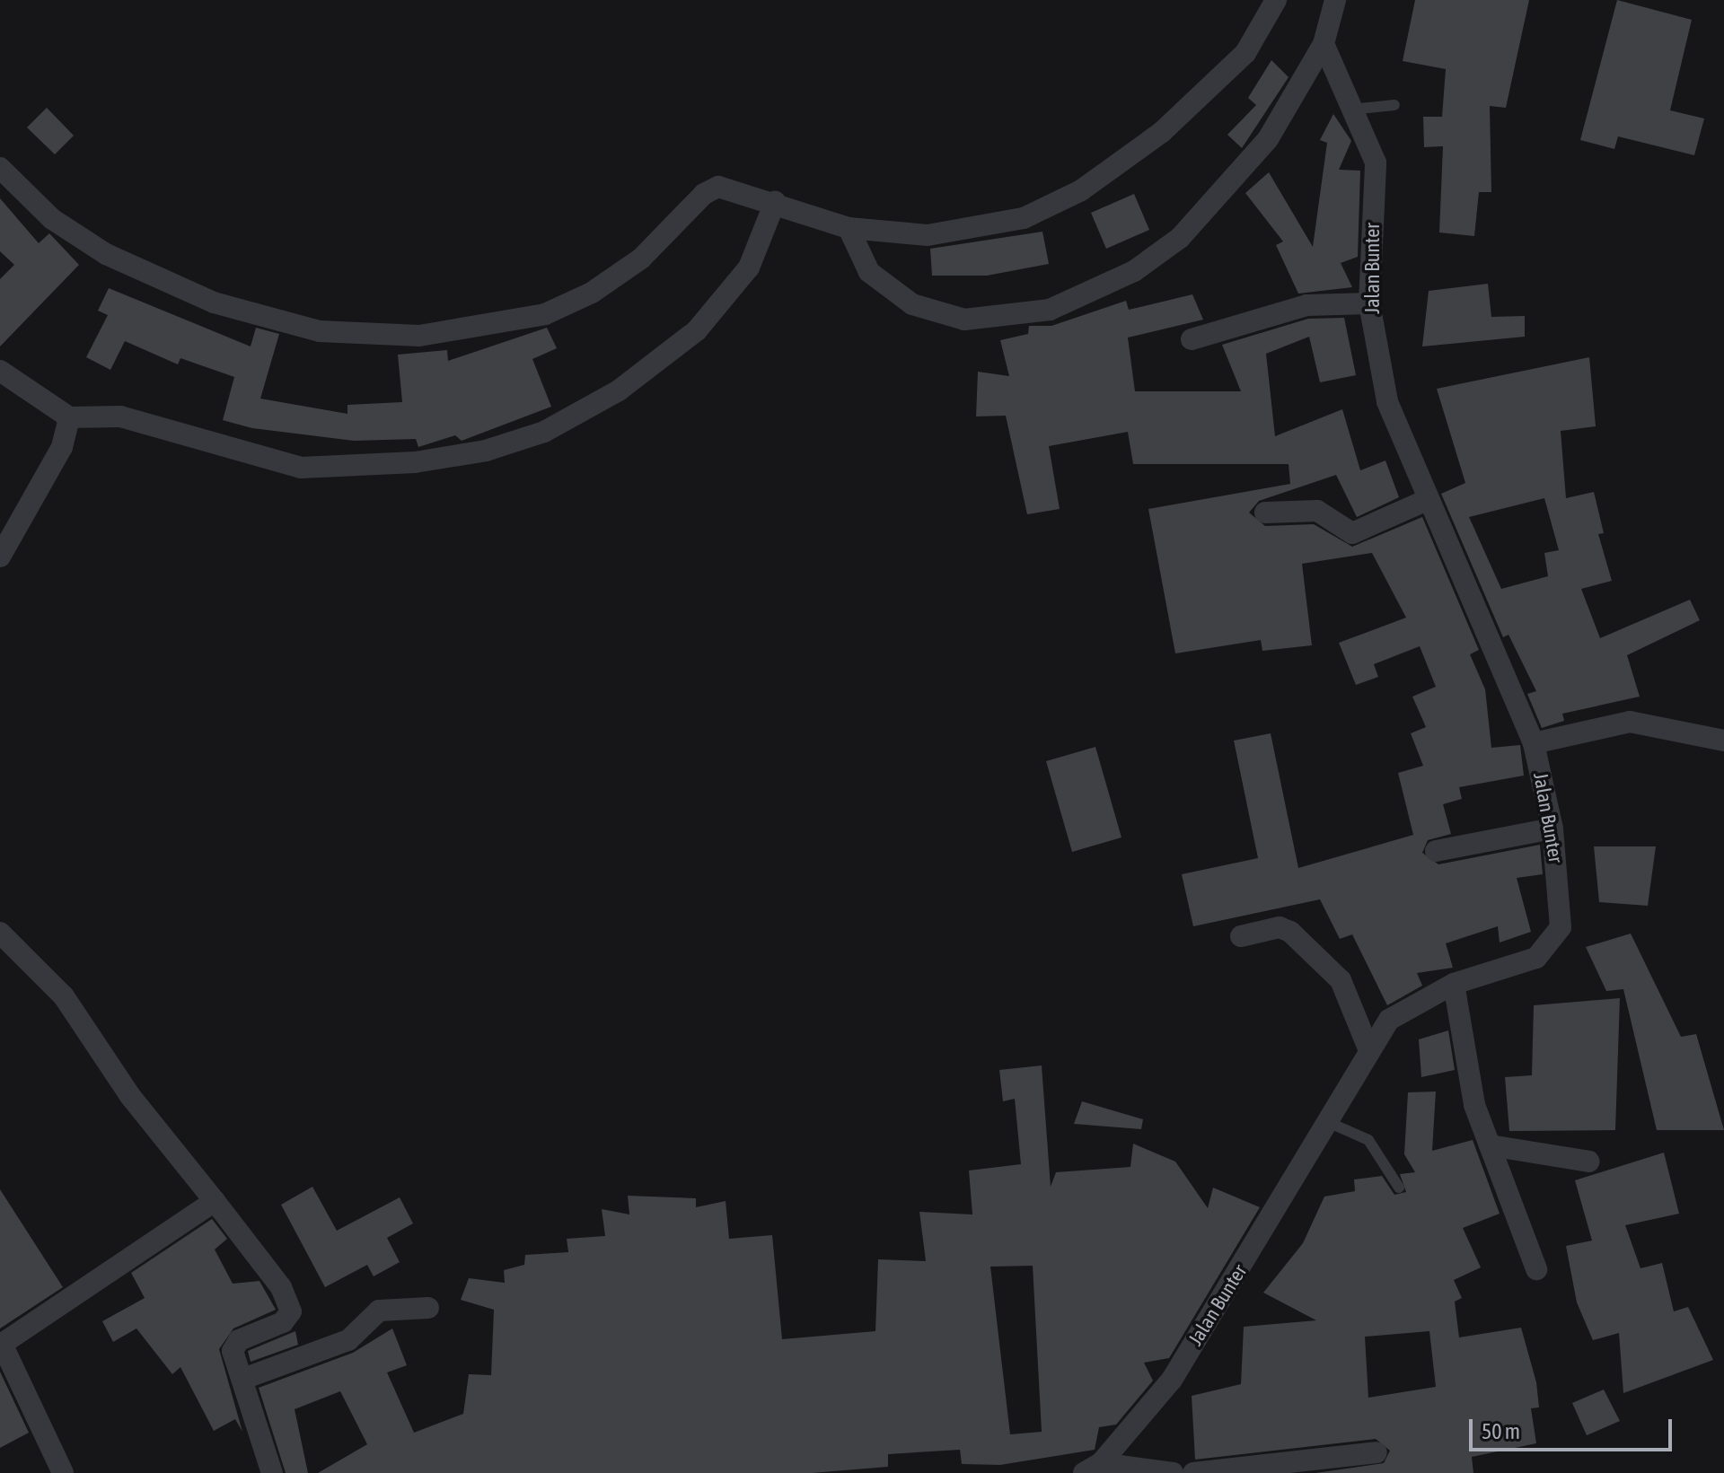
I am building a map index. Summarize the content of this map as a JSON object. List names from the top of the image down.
{
  "streets": {
    "street": ["Jalan Bunter"]
  },
  "scale_bar": "50 m"
}
